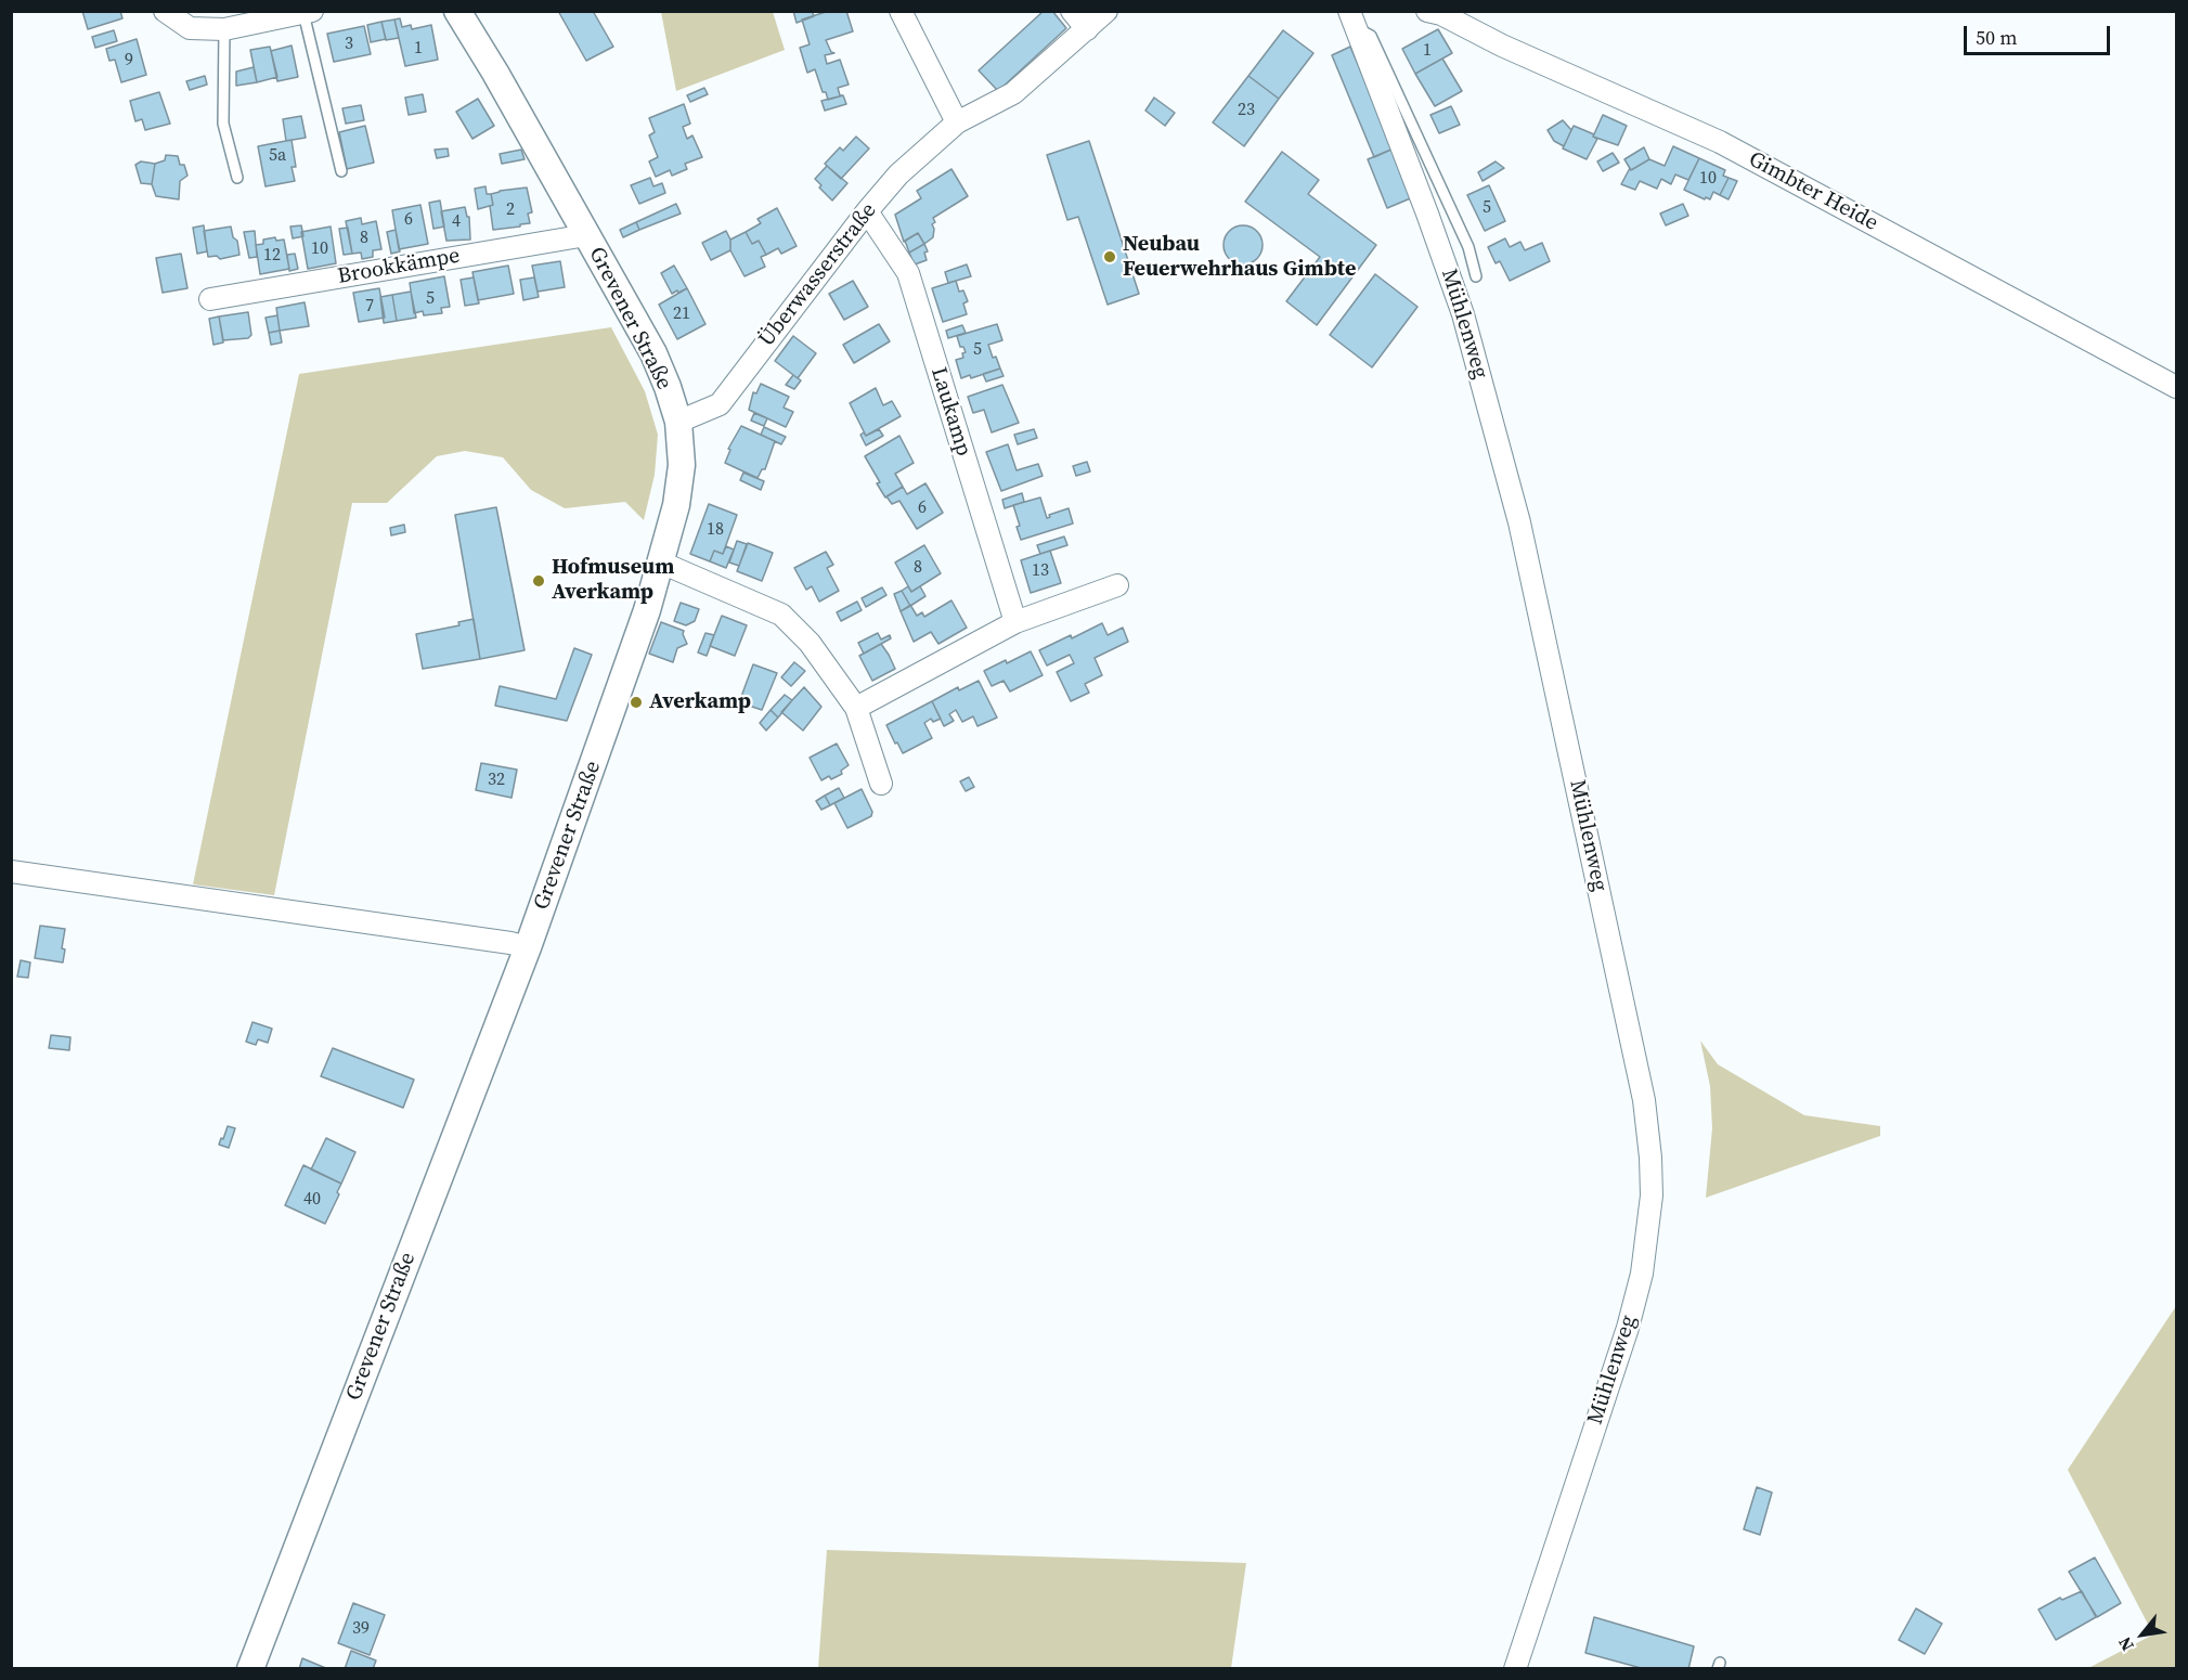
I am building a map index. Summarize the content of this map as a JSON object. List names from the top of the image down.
{
  "streets": {
    "street": [
      "Gimbter Heide",
      "Brookkämpe",
      "Überwasserstraße",
      "Grevener Straße",
      "Mühlenweg",
      "Laukamp"
    ]
  },
  "crossings": [
    ["Brookkämpe", "Grevener Straße"],
    ["Überwasserstraße", "Grevener Straße"],
    ["Überwasserstraße", "Laukamp"]
  ],
  "places": ["Neubau Feuerwehrhaus Gimbte", "Hofmuseum Averkamp", "Averkamp"],
  "house_numbers": [
    "3",
    "1",
    "1",
    "9",
    "23",
    "5a",
    "10",
    "5",
    "2",
    "6",
    "4",
    "8",
    "10",
    "12",
    "5",
    "7",
    "21",
    "5",
    "6",
    "18",
    "8",
    "13",
    "32",
    "40",
    "39"
  ],
  "scale_bar": "50 m",
  "north": "bottom left"
}
